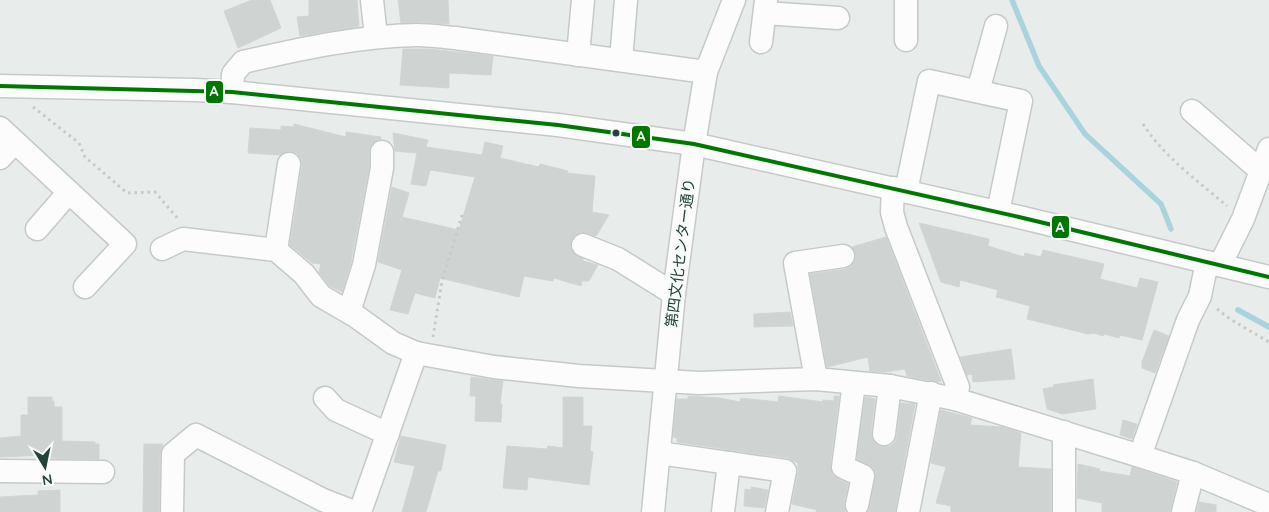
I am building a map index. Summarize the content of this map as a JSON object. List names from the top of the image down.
{
  "streets": {
    "street": ["第四文化センター通り"]
  },
  "lines": ["transit line A"],
  "north": "bottom"
}
